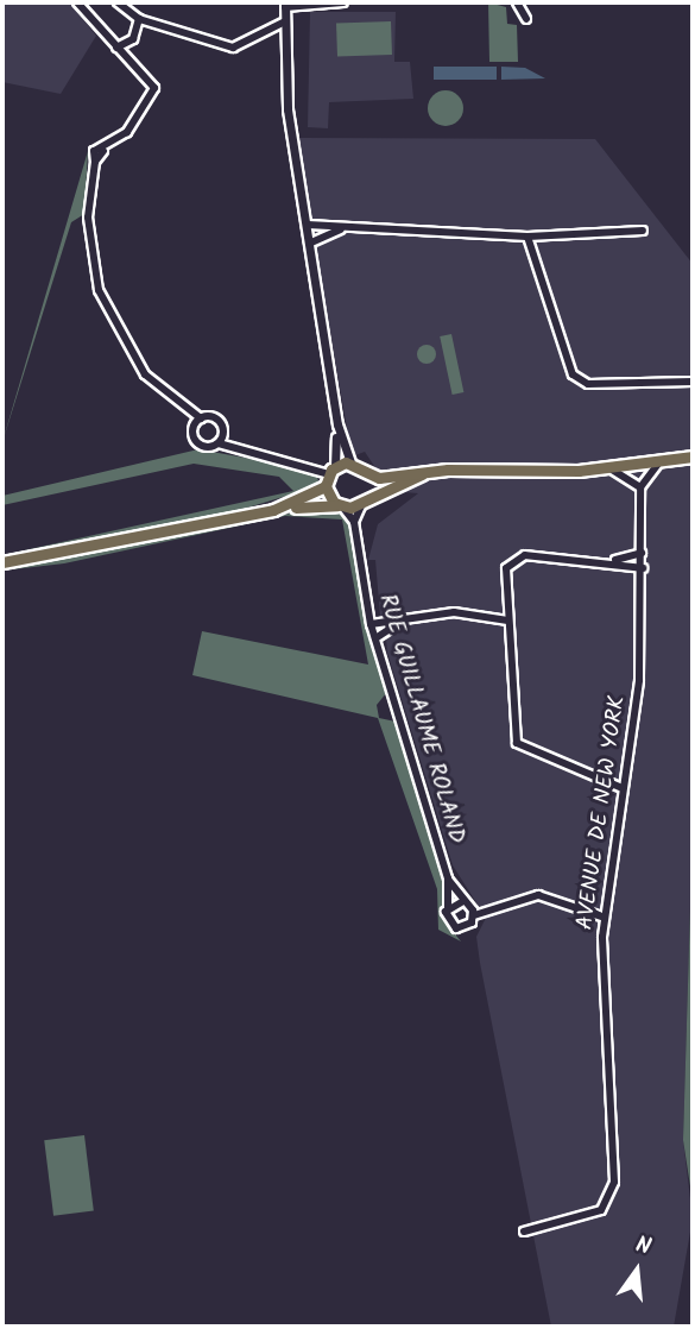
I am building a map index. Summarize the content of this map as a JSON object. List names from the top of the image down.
{
  "streets": {
    "street": ["RUE GUILLAUME ROLAND", "AVENUE DE NEW YORK"]
  },
  "north": "top"
}
